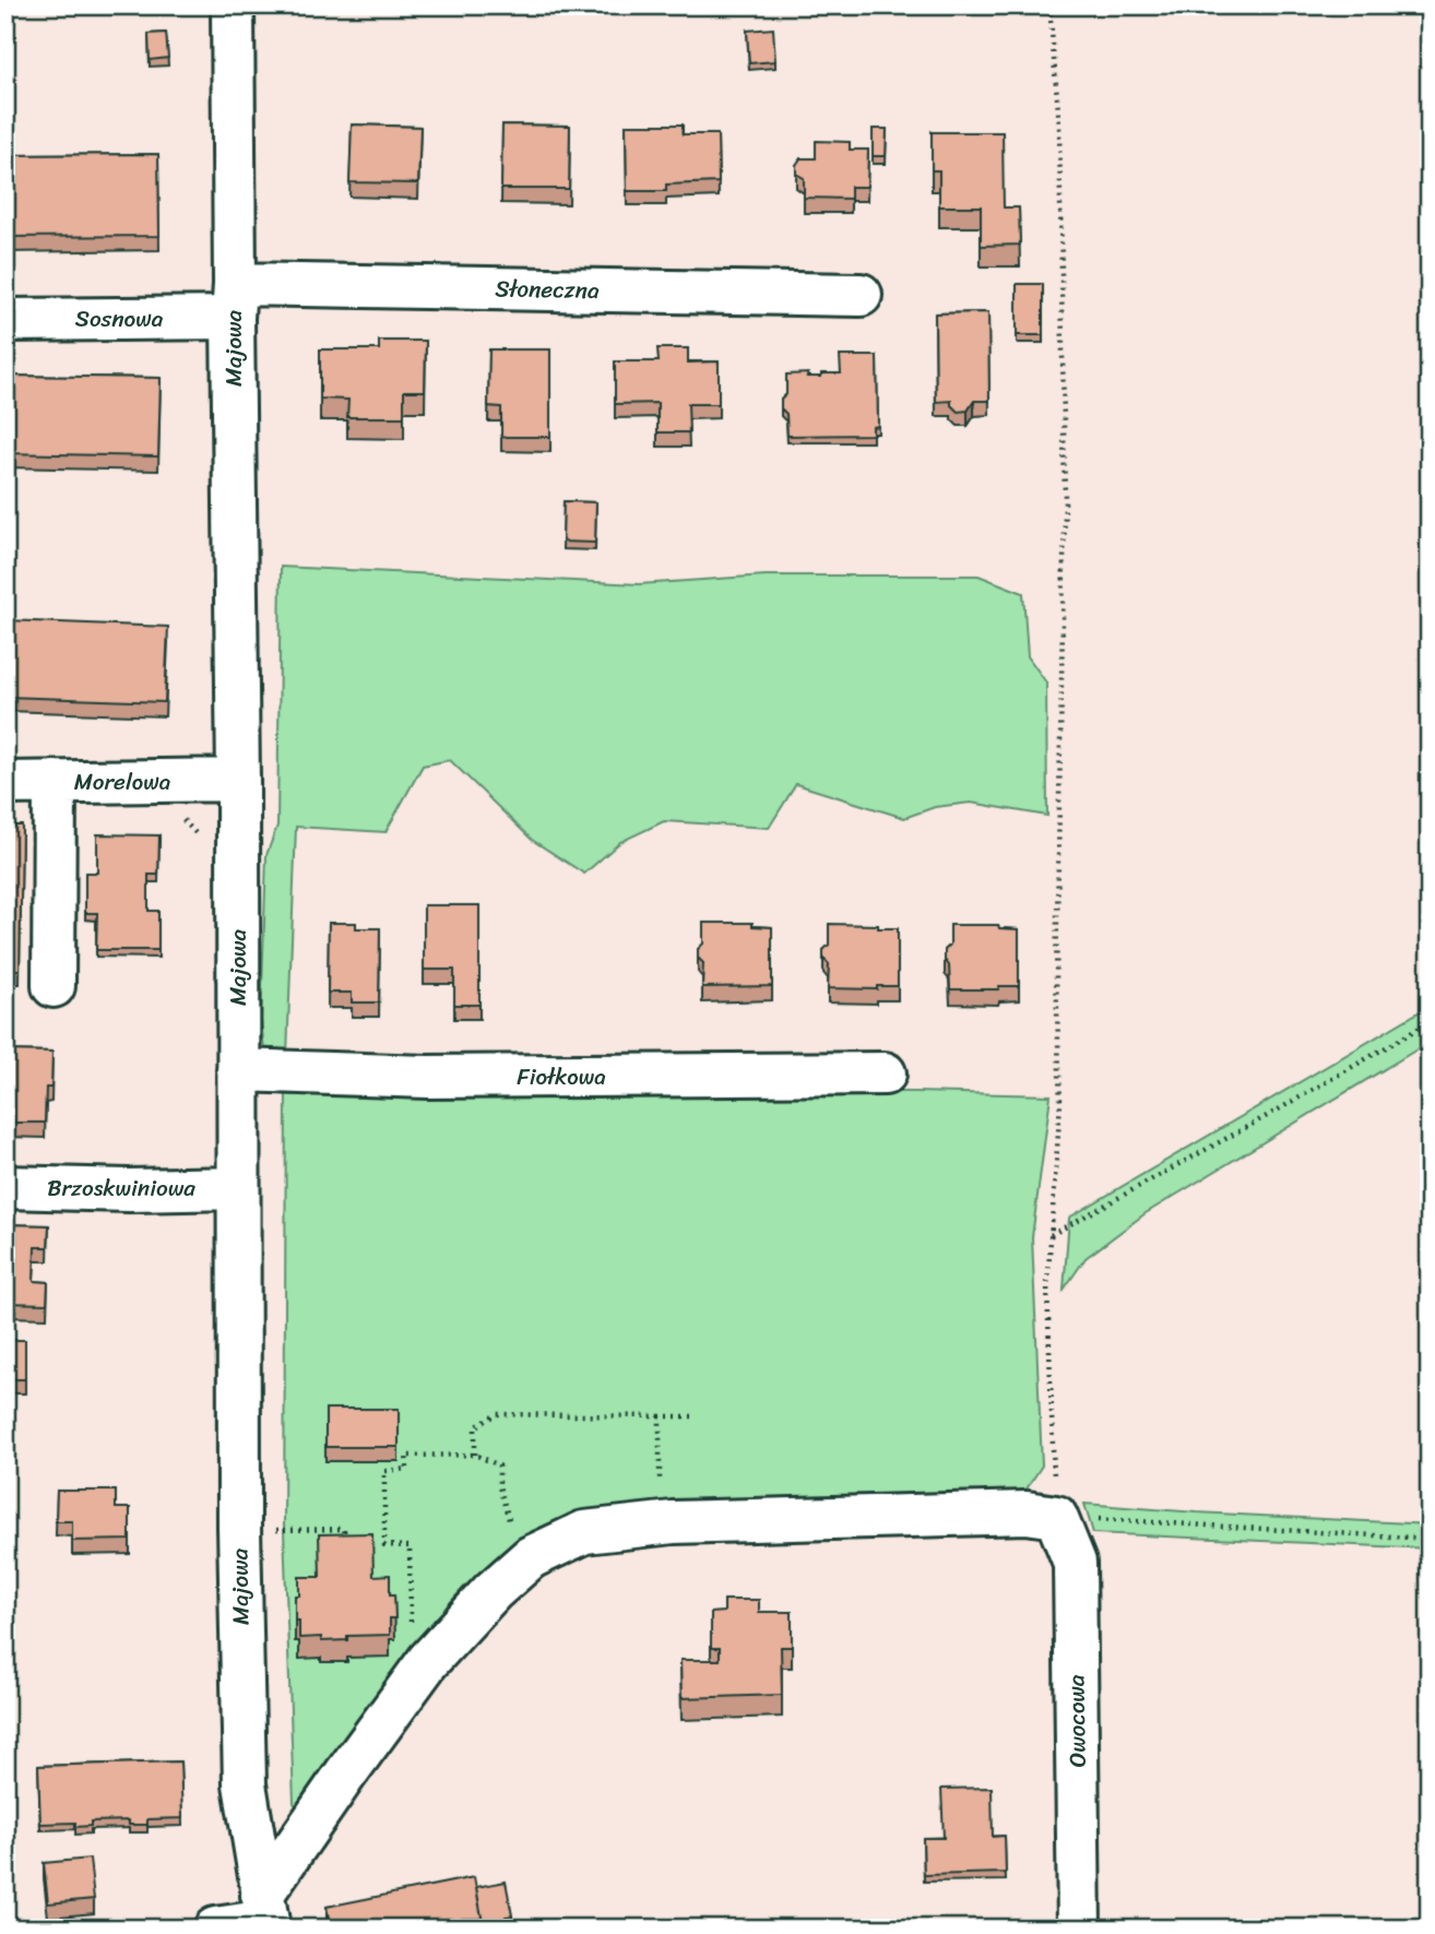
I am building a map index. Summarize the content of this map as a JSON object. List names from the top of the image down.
{
  "streets": {
    "street": [
      "Słoneczna",
      "Sosnowa",
      "Majowa",
      "Morelowa",
      "Fiołkowa",
      "Brzoskwiniowa",
      "Owocowa"
    ]
  },
  "crossings": [
    ["Słoneczna", "Sosnowa"],
    ["Słoneczna", "Majowa"],
    ["Sosnowa", "Majowa"],
    ["Majowa", "Morelowa"],
    ["Majowa", "Fiołkowa"],
    ["Majowa", "Brzoskwiniowa"]
  ]
}
